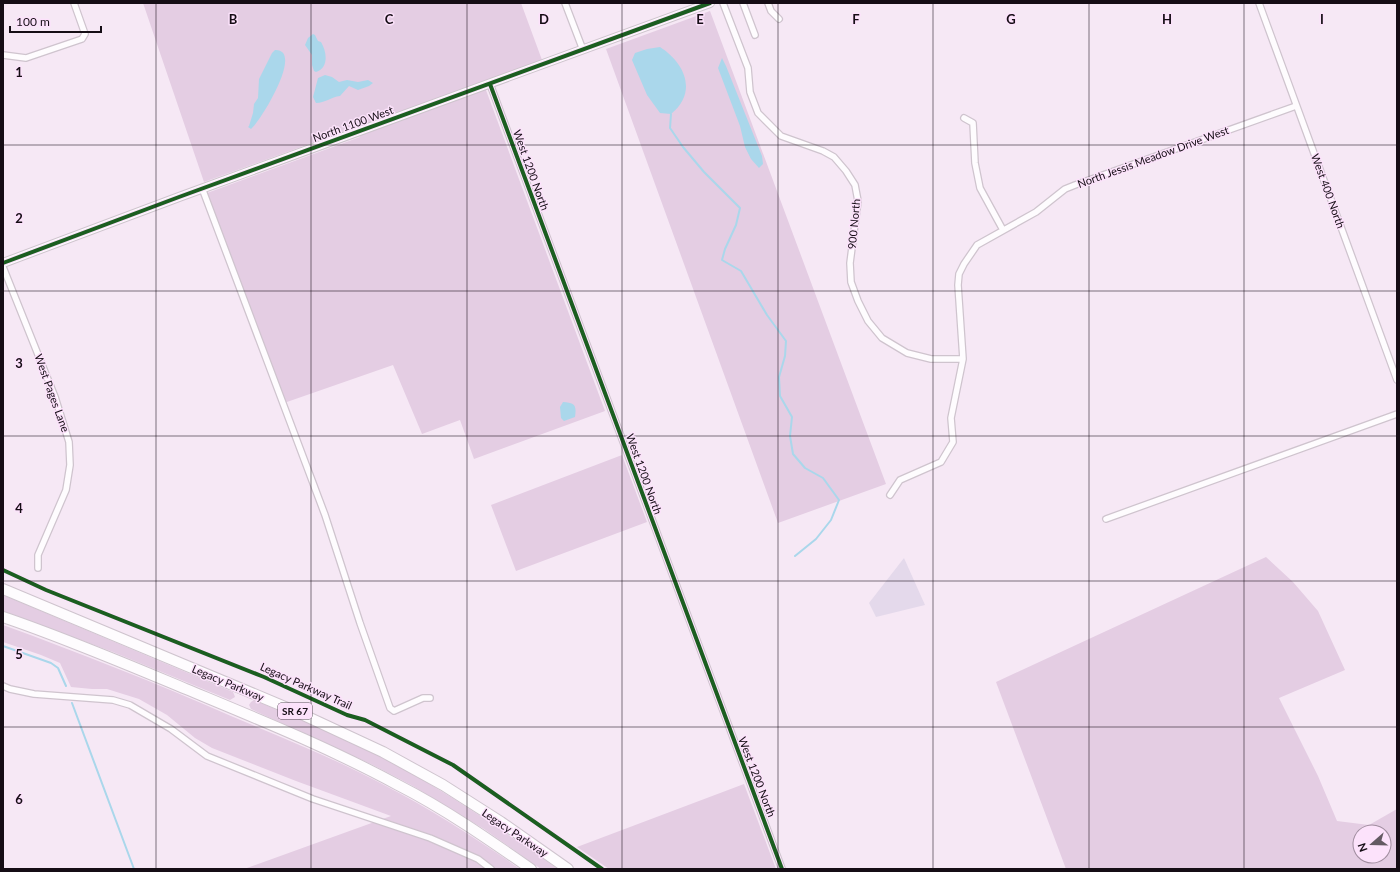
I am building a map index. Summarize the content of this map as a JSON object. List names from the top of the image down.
{
  "streets": {
    "highway": ["Legacy Parkway", "SR 67"],
    "street": [
      "North 1100 West",
      "North Jessis Meadow Drive West",
      "West 1200 North",
      "West 400 North",
      "900 North",
      "West Pages Lane"
    ],
    "cycle path": ["Legacy Parkway Trail"]
  },
  "crossings": [
    ["North 1100 West", "West 1200 North"],
    ["North Jessis Meadow Drive West", "West 400 North"],
    ["North Jessis Meadow Drive West", "900 North"]
  ],
  "scale_bar": "100 m",
  "north": "left",
  "grid": {
    "columns": [
      "B",
      "C",
      "D",
      "E",
      "F",
      "G",
      "H",
      "I"
    ],
    "rows": [
      "1",
      "2",
      "3",
      "4",
      "5",
      "6"
    ]
  }
}
